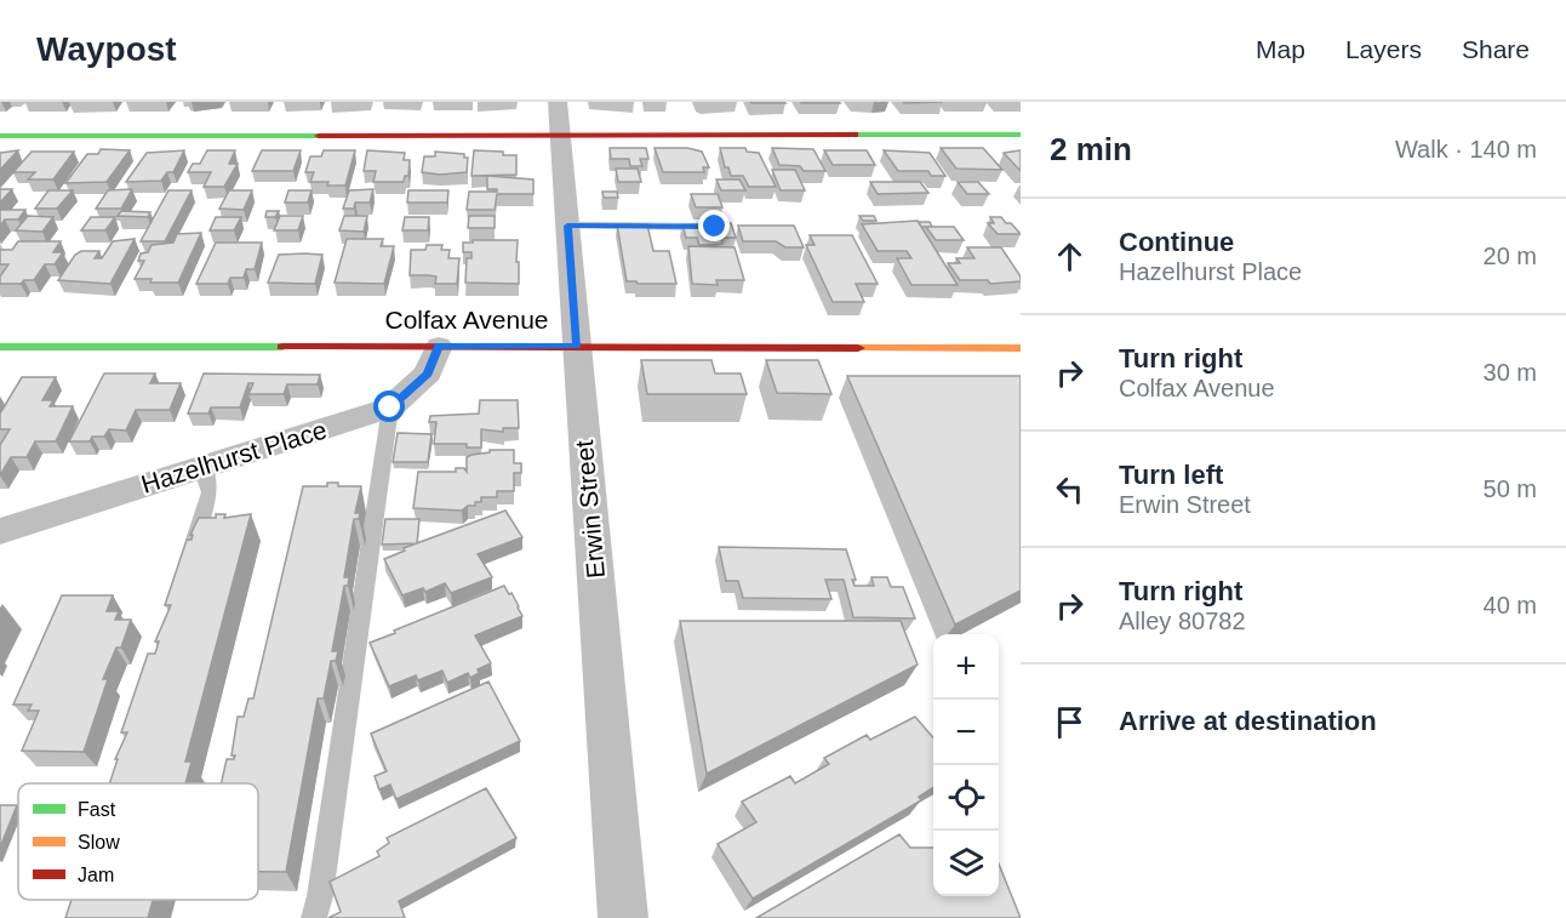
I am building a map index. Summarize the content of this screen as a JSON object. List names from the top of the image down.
{
  "streets": {
    "street": ["Colfax Avenue", "Hazelhurst Place", "Erwin Street"]
  },
  "crossings": [
    ["Colfax Avenue", "Hazelhurst Place"],
    ["Colfax Avenue", "Erwin Street"]
  ],
  "legend": ["Fast", "Slow", "Jam"],
  "page": {
    "header": "Waypost",
    "nav": ["Map", "Layers", "Share"],
    "heading": ["2 min", "Walk · 140 m"],
    "list": [
      ["Continue", "Hazelhurst Place", "20 m"],
      ["Turn right", "Colfax Avenue", "30 m"],
      ["Turn left", "Erwin Street", "50 m"],
      ["Turn right", "Alley 80782", "40 m"],
      "Arrive at destination"
    ],
    "map_buttons": ["+", "−"]
  }
}
